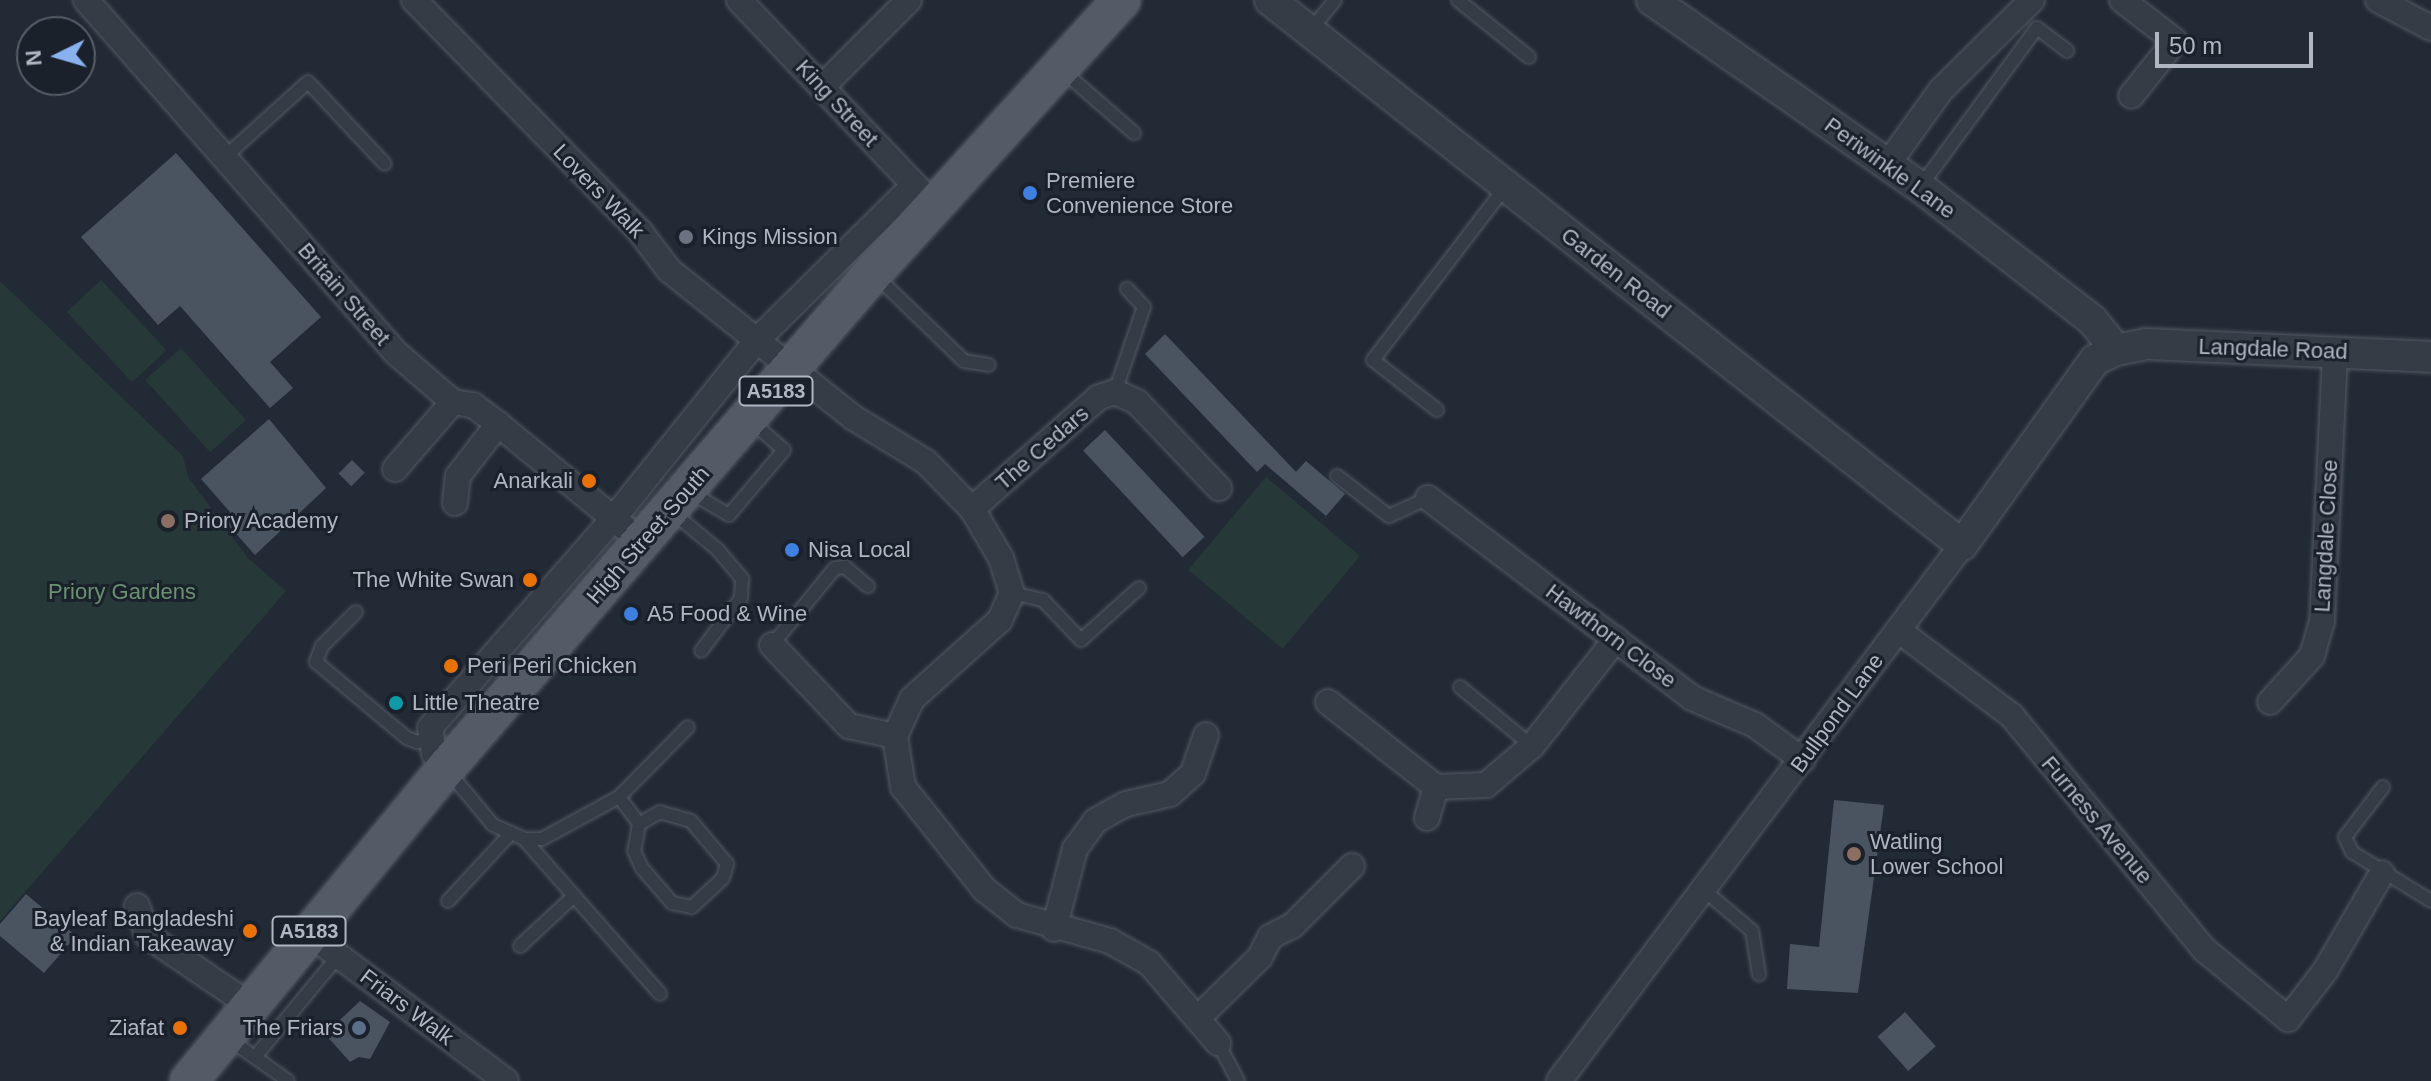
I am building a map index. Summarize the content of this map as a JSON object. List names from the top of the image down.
{
  "streets": {
    "main road": ["A5183", "High Street South"],
    "street": [
      "King Street",
      "Periwinkle Lane",
      "Lovers Walk",
      "Garden Road",
      "Britain Street",
      "Langdale Road",
      "The Cedars",
      "Langdale Close",
      "Hawthorn Close",
      "Bullpond Lane",
      "Furness Avenue",
      "Friars Walk"
    ]
  },
  "crossings": [
    ["King Street", "High Street South"],
    ["Periwinkle Lane", "Langdale Road"],
    ["Periwinkle Lane", "Bullpond Lane"],
    ["Lovers Walk", "The Cedars"],
    ["Lovers Walk", "High Street South"],
    ["Garden Road", "Bullpond Lane"],
    ["Britain Street", "High Street South"],
    ["Langdale Road", "Langdale Close"],
    ["Langdale Road", "Bullpond Lane"],
    ["High Street South", "Friars Walk"],
    ["Hawthorn Close", "Bullpond Lane"],
    ["Bullpond Lane", "Furness Avenue"]
  ],
  "parks": ["Priory Gardens"],
  "places": [
    "Premiere Convenience Store",
    "Kings Mission",
    "Anarkali",
    "Priory Academy",
    "Nisa Local",
    "The White Swan",
    "A5 Food & Wine",
    "Peri Peri Chicken",
    "Little Theatre",
    "Watling Lower School",
    "Bayleaf Bangladeshi & Indian Takeaway",
    "Ziafat",
    "The Friars"
  ],
  "scale_bar": "50 m",
  "north": "left"
}
